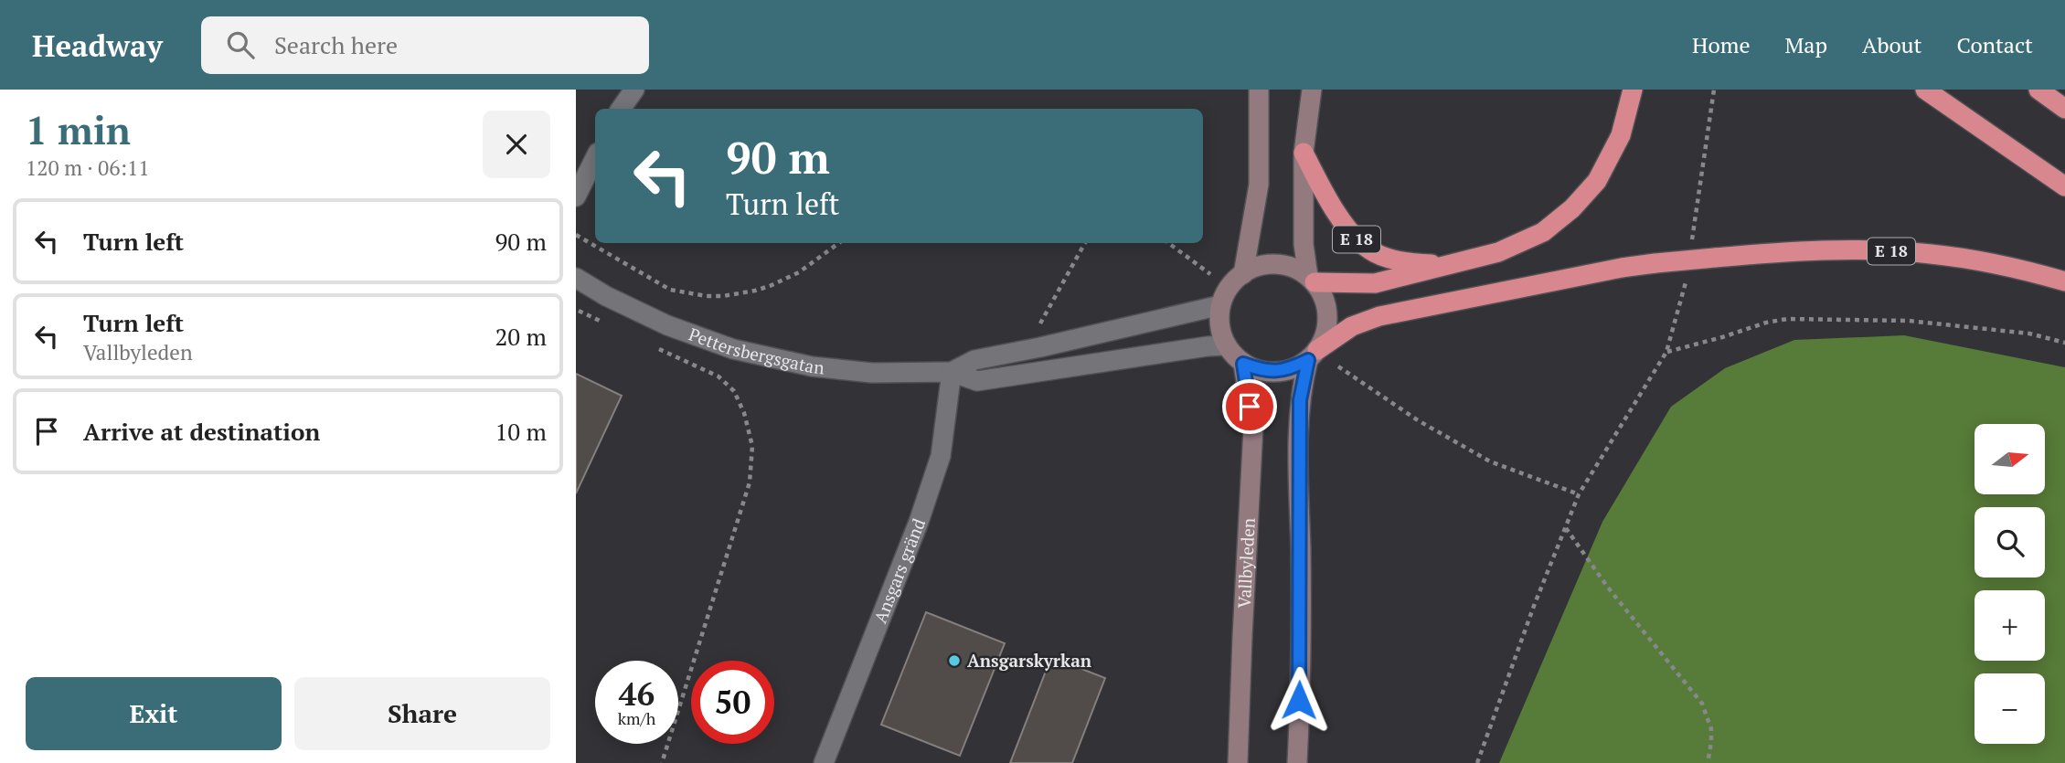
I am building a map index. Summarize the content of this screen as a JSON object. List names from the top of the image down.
{
  "streets": {
    "highway": ["E 18"],
    "main road": ["Vallbyleden"],
    "street": ["Pettersbergsgatan", "Ansgars gränd"]
  },
  "crossings": [
    ["E 18", "Pettersbergsgatan"],
    ["E 18", "Vallbyleden"],
    ["Pettersbergsgatan", "Vallbyleden"],
    ["Pettersbergsgatan", "Ansgars gränd"]
  ],
  "places": ["Ansgarskyrkan"],
  "north": "right",
  "page": {
    "header": "Headway",
    "search": "Search here",
    "nav": [
      "Home",
      "Map",
      "About",
      "Contact"
    ],
    "heading": ["1 min", "120 m · 06:11"],
    "turn": ["90 m", "Turn left"],
    "list": [
      {
        "name": "Turn left",
        "value": "90 m"
      },
      {
        "name": "Turn left",
        "note": "Vallbyleden",
        "value": "20 m"
      },
      {
        "name": "Arrive at destination",
        "value": "10 m"
      }
    ],
    "map_buttons": ["+", "−"],
    "speed": "46 km/h",
    "limit": "50",
    "buttons": ["Exit", "Share"]
  }
}
